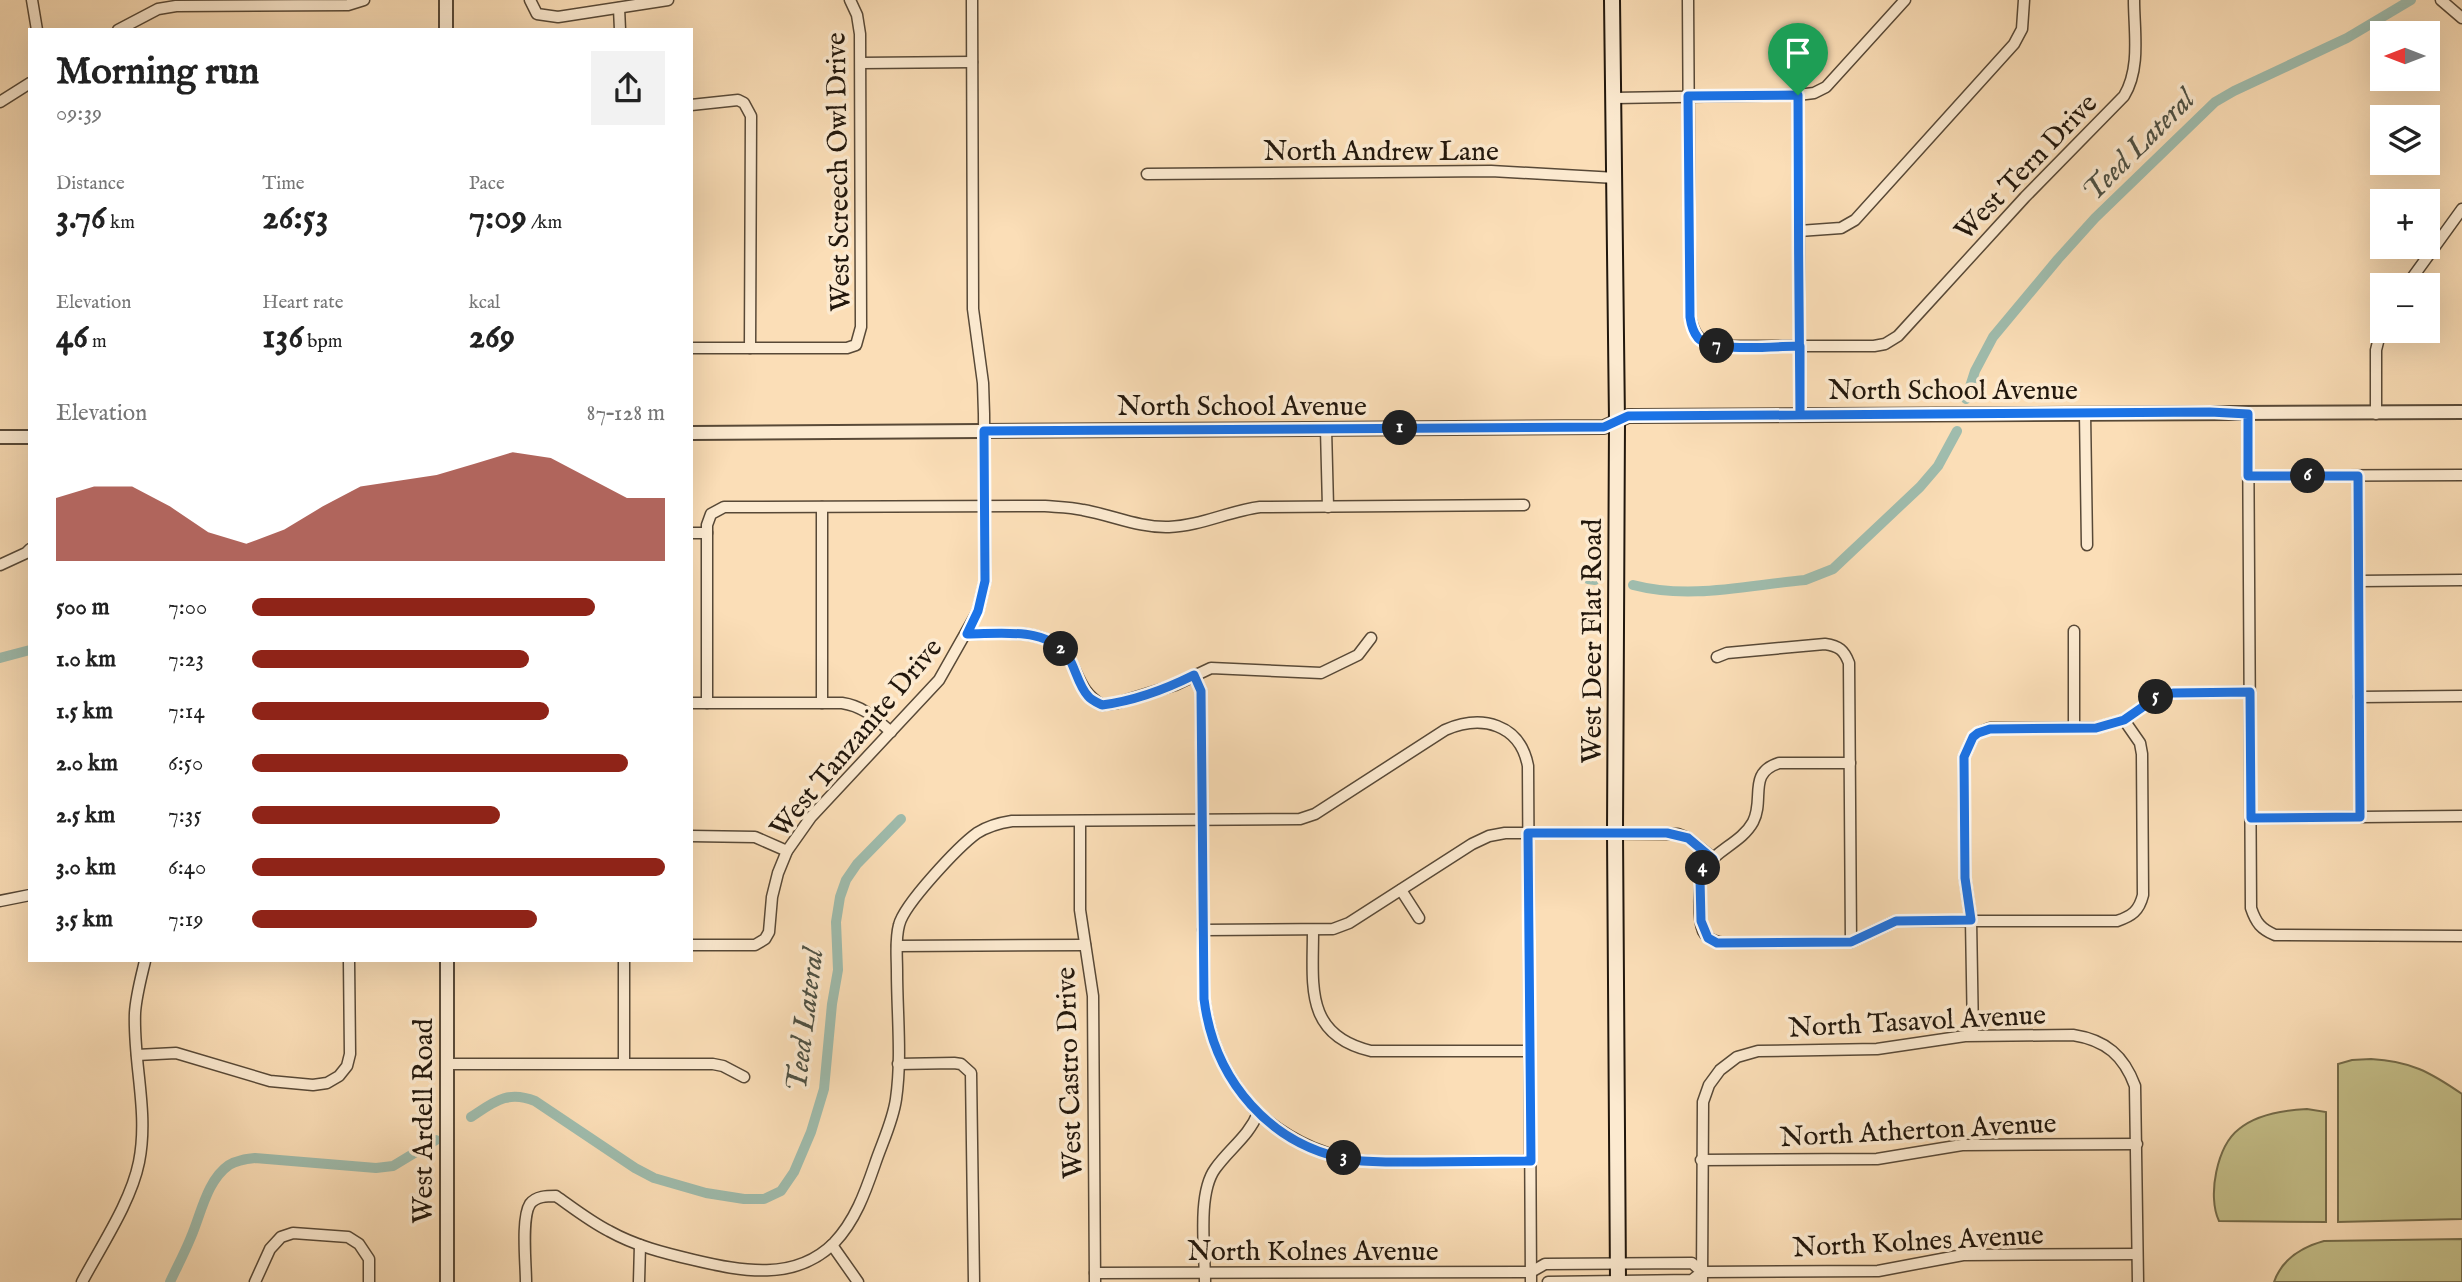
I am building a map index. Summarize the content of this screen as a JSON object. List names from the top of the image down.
{
  "streets": {
    "main road": ["West Deer Flat Road"],
    "street": [
      "North Andrew Lane",
      "West Tern Drive",
      "West Screech Owl Drive",
      "North School Avenue",
      "West Tanzanite Drive",
      "North Tasavol Avenue",
      "West Castro Drive",
      "West Ardell Road",
      "North Atherton Avenue",
      "North Kolnes Avenue"
    ]
  },
  "crossings": [
    ["North Andrew Lane", "West Deer Flat Road"],
    ["North School Avenue", "West Deer Flat Road"],
    ["North School Avenue", "West Tanzanite Drive"],
    ["West Deer Flat Road", "North Kolnes Avenue"],
    ["North Tasavol Avenue", "North Atherton Avenue"],
    ["West Castro Drive", "North Kolnes Avenue"]
  ],
  "water": ["Teed Lateral"],
  "north": "left",
  "page": {
    "map_buttons": ["+", "−"],
    "heading": ["Morning run", "09:39"],
    "stats": [
      ["Distance", "3.76 km"],
      ["Time", "26:53"],
      ["Pace", "7:09 /km"],
      ["Elevation", "46 m"],
      ["Heart rate", "136 bpm"],
      ["kcal", "269"]
    ],
    "pins": [
      "7",
      "1",
      "6",
      "2",
      "5",
      "4",
      "3"
    ],
    "chart": ["Elevation", "87–128 m"],
    "list": [
      {
        "name": "500 m",
        "note": "7:00"
      },
      {
        "name": "1.0 km",
        "note": "7:23"
      },
      {
        "name": "1.5 km",
        "note": "7:14"
      },
      {
        "name": "2.0 km",
        "note": "6:50"
      },
      {
        "name": "2.5 km",
        "note": "7:35"
      },
      {
        "name": "3.0 km",
        "note": "6:40"
      },
      {
        "name": "3.5 km",
        "note": "7:19"
      }
    ]
  }
}
